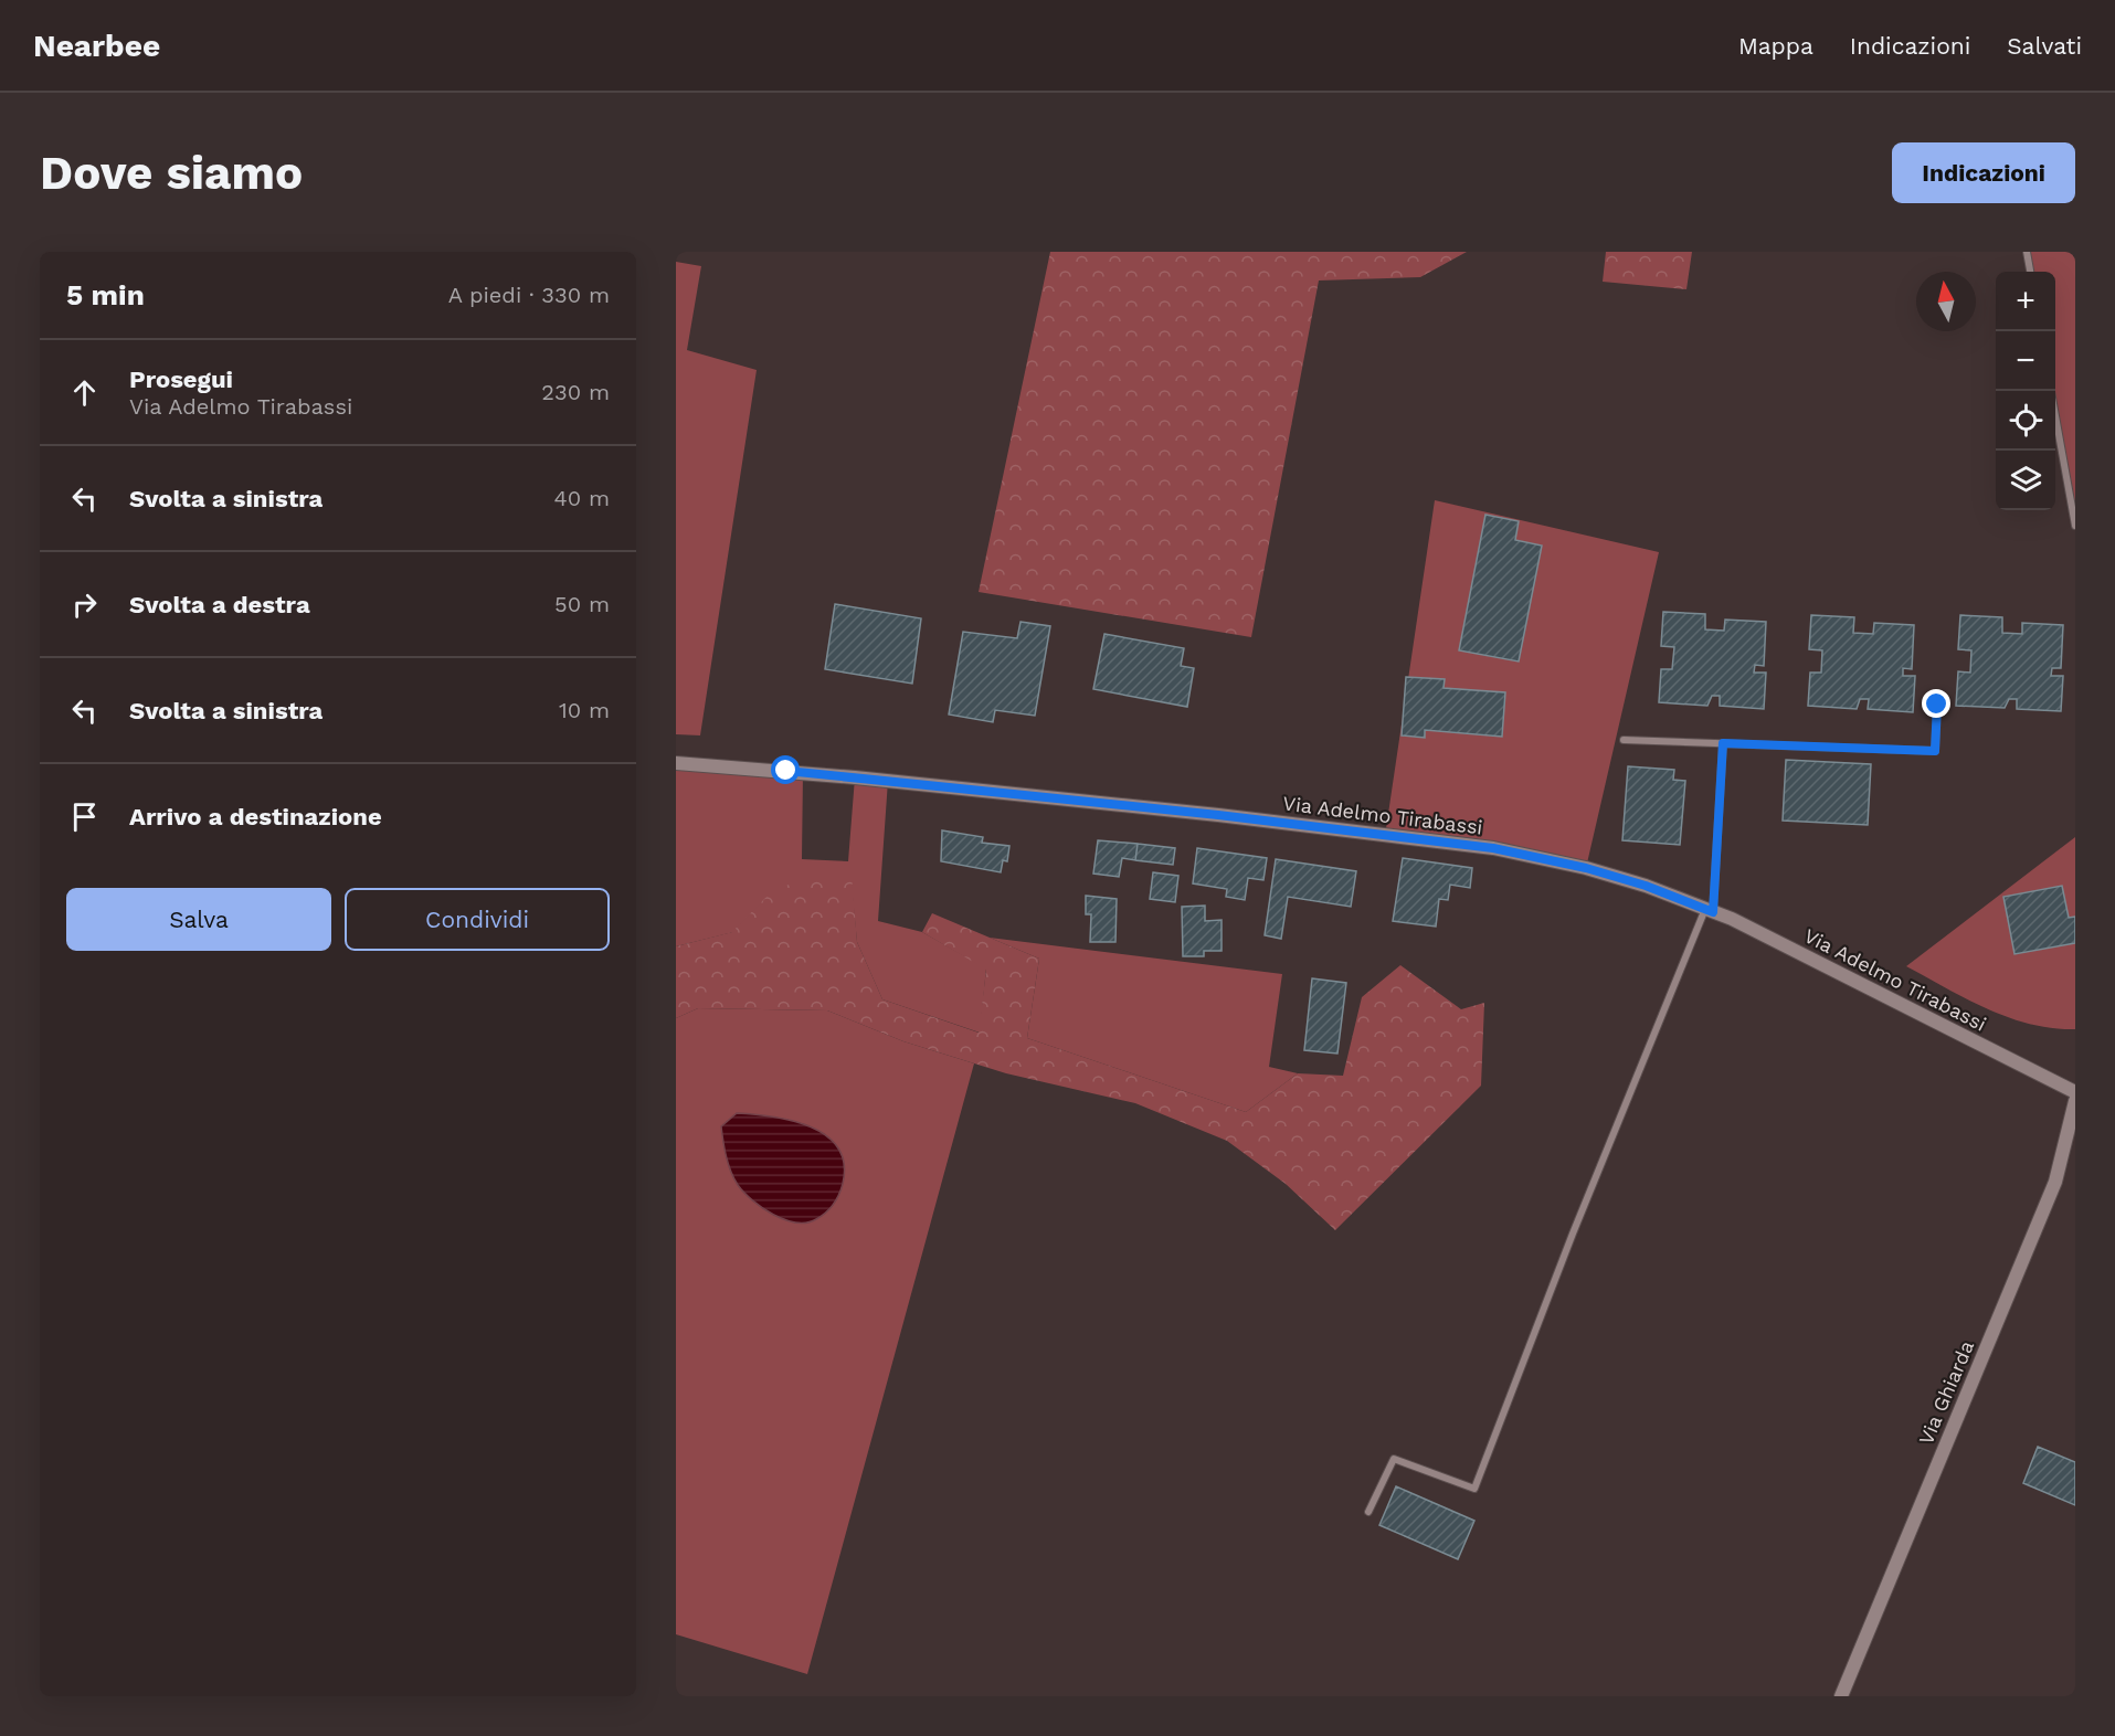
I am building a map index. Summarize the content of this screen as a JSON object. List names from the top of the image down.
{
  "streets": {
    "street": ["Via Adelmo Tirabassi", "Via Ghiarda"]
  },
  "north": "top",
  "page": {
    "header": "Nearbee",
    "nav": ["Mappa", "Indicazioni", "Salvati"],
    "buttons": [
      "Indicazioni",
      ["Salva", "Condividi"]
    ],
    "title": "Dove siamo",
    "heading": ["5 min", "A piedi · 330 m"],
    "map_buttons": ["+", "−"],
    "list": [
      ["Prosegui", "Via Adelmo Tirabassi", "230 m"],
      ["Svolta a sinistra", "40 m"],
      ["Svolta a destra", "50 m"],
      ["Svolta a sinistra", "10 m"],
      "Arrivo a destinazione"
    ]
  }
}
